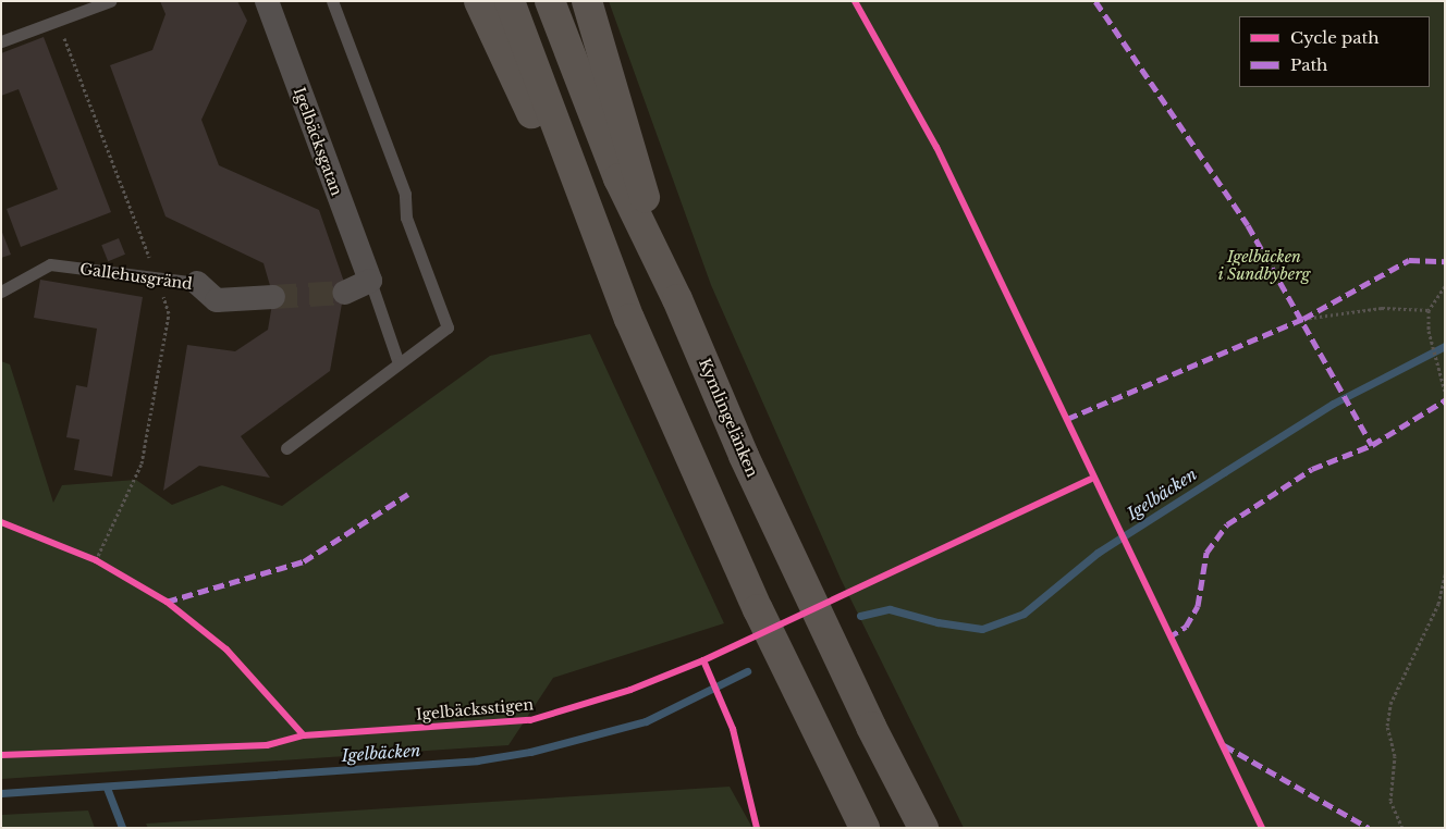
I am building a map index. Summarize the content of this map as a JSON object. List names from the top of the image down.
{
  "streets": {
    "highway": ["Kymlingelänken"],
    "street": ["Igelbäcksgatan", "Gallehusgränd"],
    "cycle path": ["Igelbäcksstigen"]
  },
  "water": ["Igelbäcken"],
  "parks": ["Igelbäcken i Sundbyberg"],
  "legend": ["Cycle path", "Path"]
}
